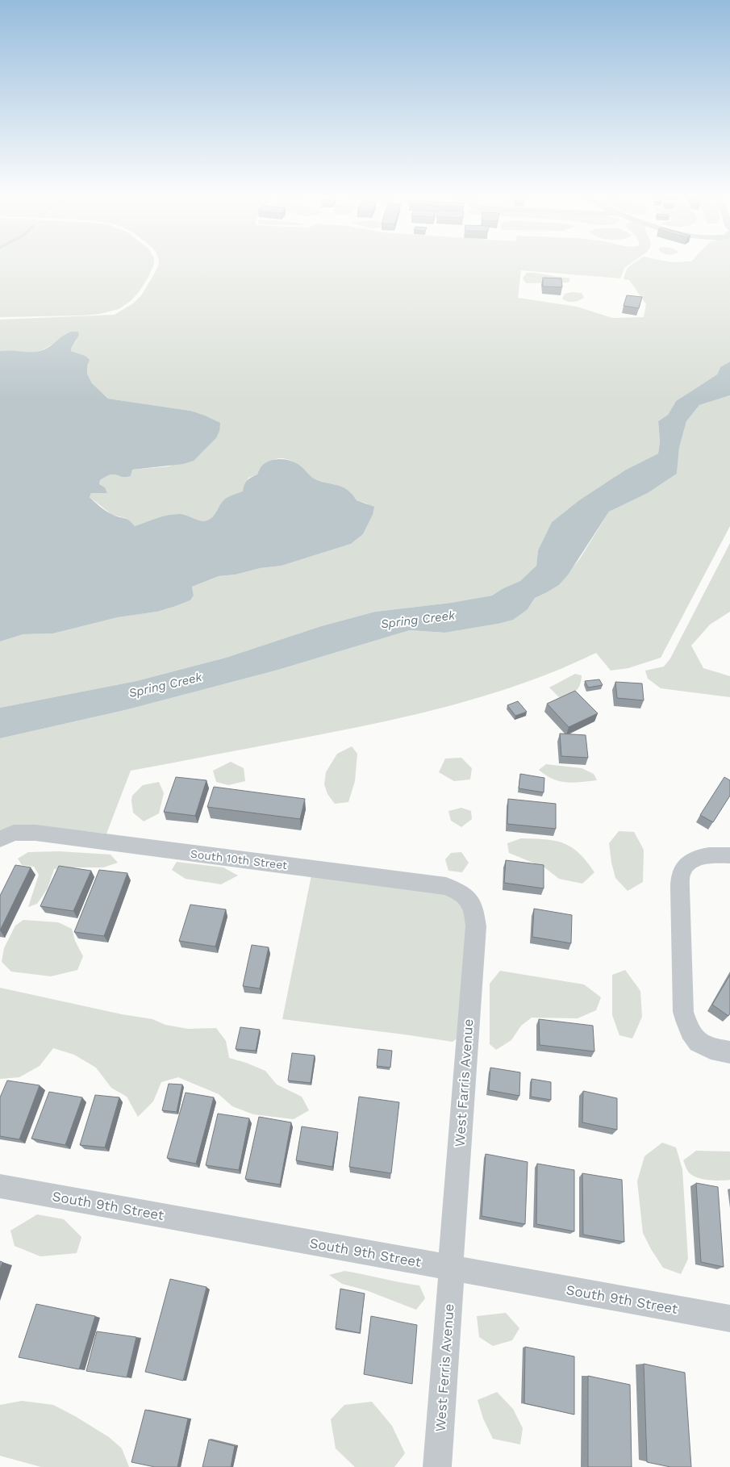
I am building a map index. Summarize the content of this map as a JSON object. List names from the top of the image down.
{
  "streets": {
    "street": [
      "South 10th Street",
      "West Farris Avenue",
      "South 9th Street",
      "West Ferris Avenue"
    ]
  },
  "crossings": [
    ["South 10th Street", "West Farris Avenue"],
    ["West Farris Avenue", "South 9th Street"],
    ["West Farris Avenue", "West Ferris Avenue"],
    ["South 9th Street", "West Ferris Avenue"]
  ],
  "water": ["Spring Creek"]
}
